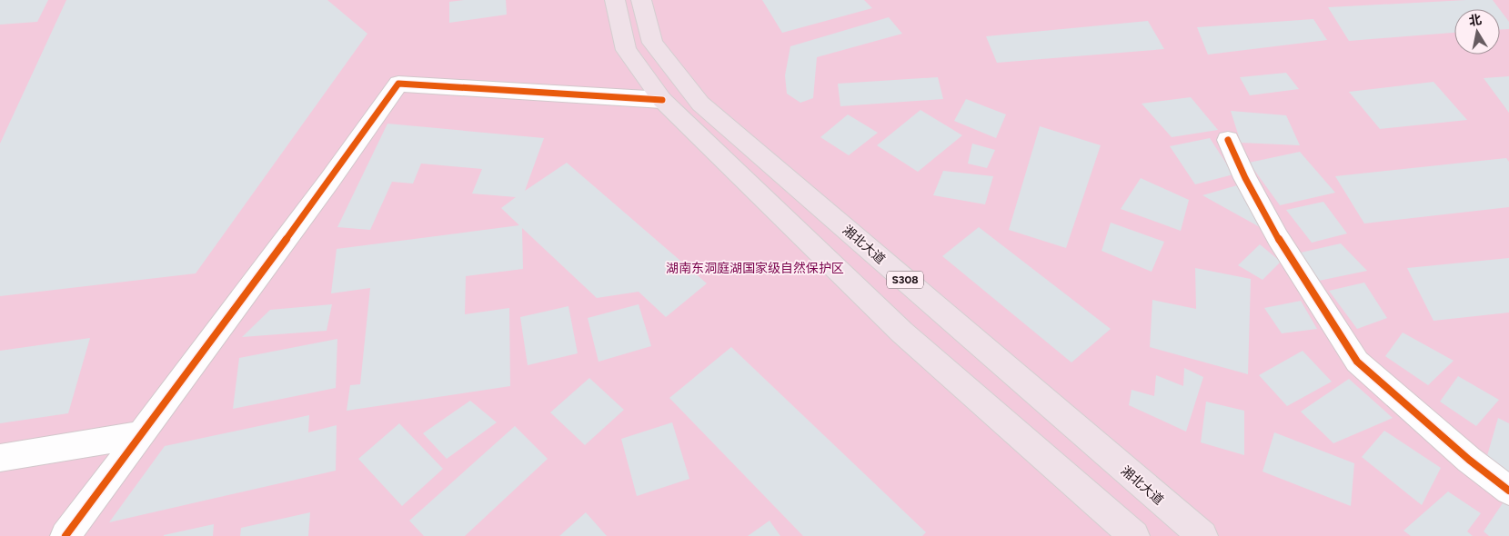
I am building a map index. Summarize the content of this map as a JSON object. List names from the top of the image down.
{
  "streets": {
    "highway": ["湘北大道", "S308"]
  },
  "parks": ["湖南东洞庭湖国家级自然保护区"],
  "north": "top"
}
